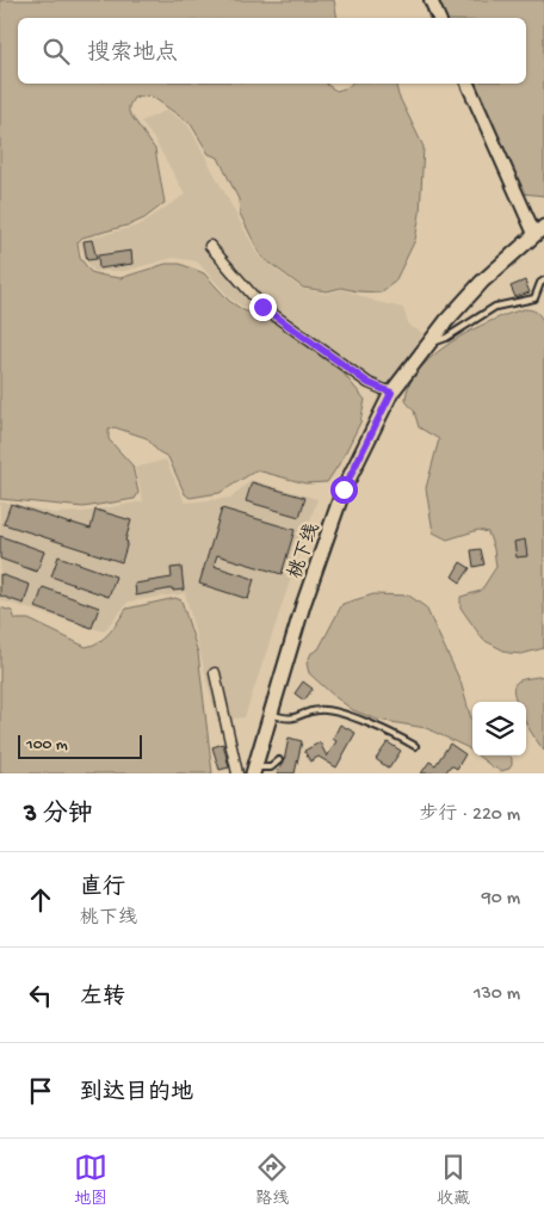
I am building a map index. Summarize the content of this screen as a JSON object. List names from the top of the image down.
{
  "streets": {
    "main road": ["桃下线"]
  },
  "scale_bar": "100 m",
  "page": {
    "search": "搜索地点",
    "scale": "100 m",
    "heading": ["3 分钟", "步行 · 220 m"],
    "list": [
      ["直行", "桃下线", "90 m"],
      ["左转", "130 m"],
      "到达目的地"
    ],
    "nav": ["地图", "路线", "收藏"]
  }
}
